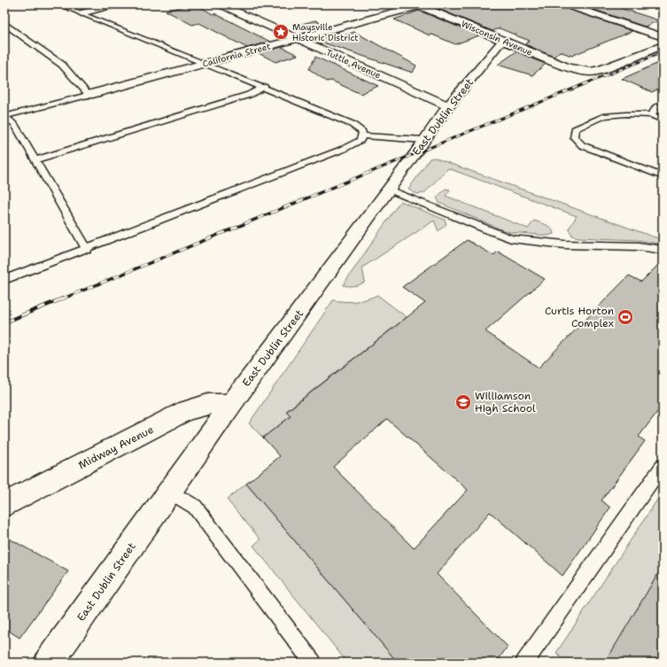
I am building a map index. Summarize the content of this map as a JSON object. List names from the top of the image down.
{
  "streets": {
    "street": [
      "Wisconsin Avenue",
      "California Street",
      "Tuttle Avenue",
      "East Dublin Street",
      "Midway Avenue"
    ]
  },
  "crossings": [
    ["Wisconsin Avenue", "California Street"],
    ["Wisconsin Avenue", "East Dublin Street"],
    ["California Street", "Tuttle Avenue"],
    ["Tuttle Avenue", "East Dublin Street"],
    ["East Dublin Street", "Midway Avenue"]
  ],
  "places": {
    "place": ["Maysville Historic District"],
    "sports": ["Curtis Horton Complex"],
    "school or university": ["Williamson High School"]
  }
}
